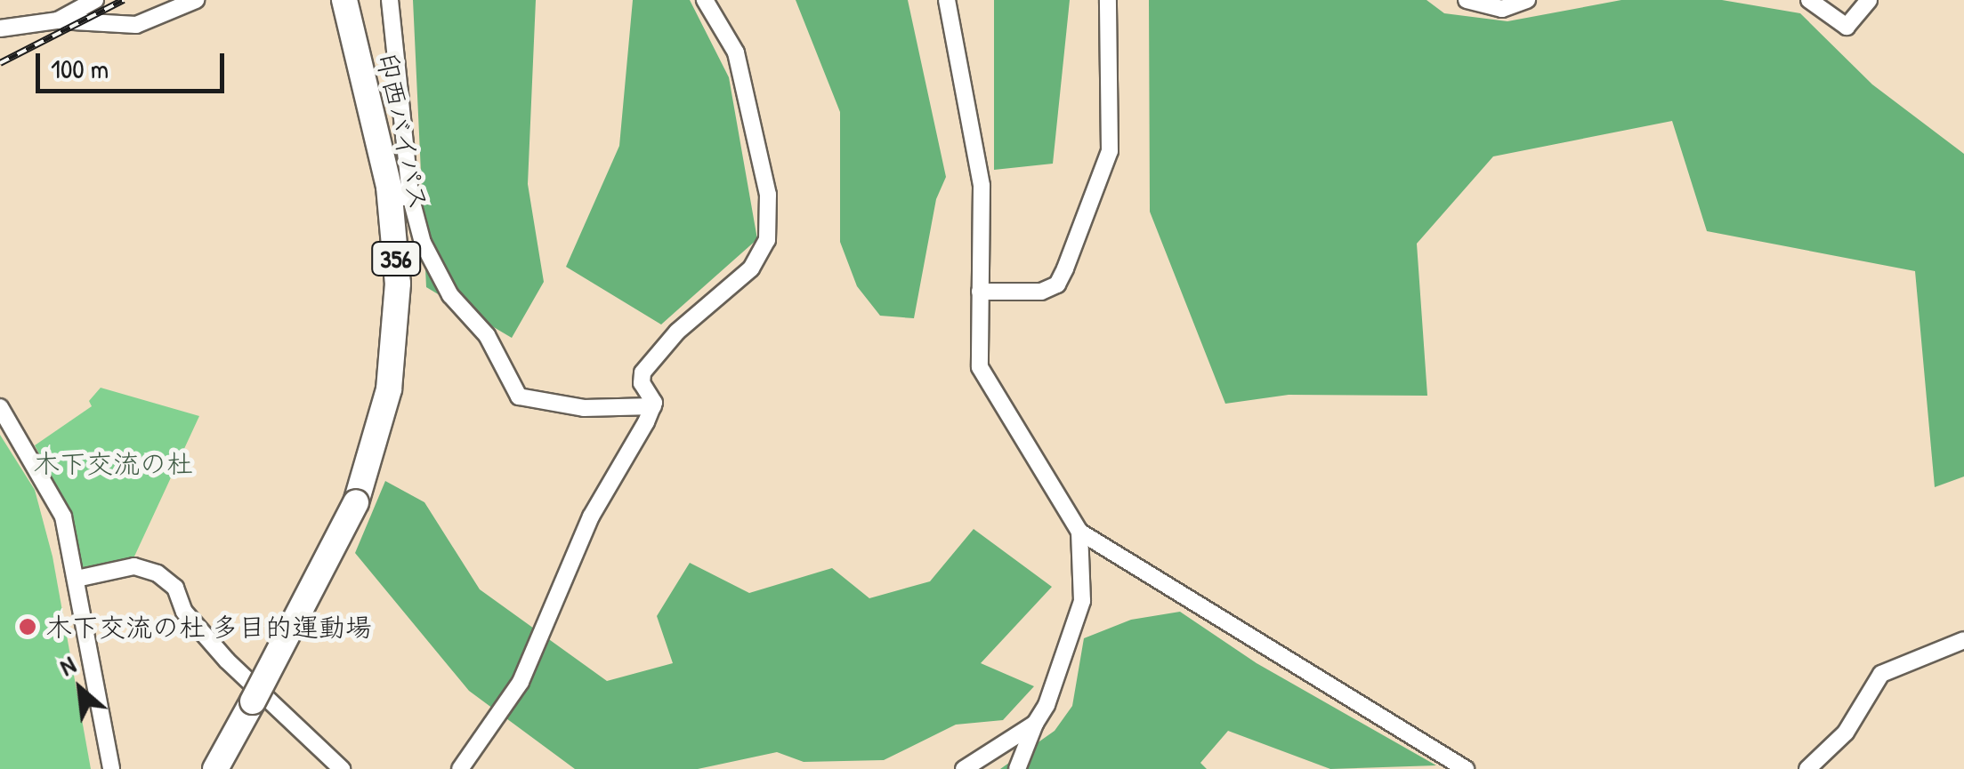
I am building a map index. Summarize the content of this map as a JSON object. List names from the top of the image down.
{
  "streets": {
    "highway": ["印西バイパス", "356"]
  },
  "parks": ["木下交流の杜"],
  "places": ["木下交流の杜 多目的運動場"],
  "scale_bar": "100 m",
  "north": "top left"
}
